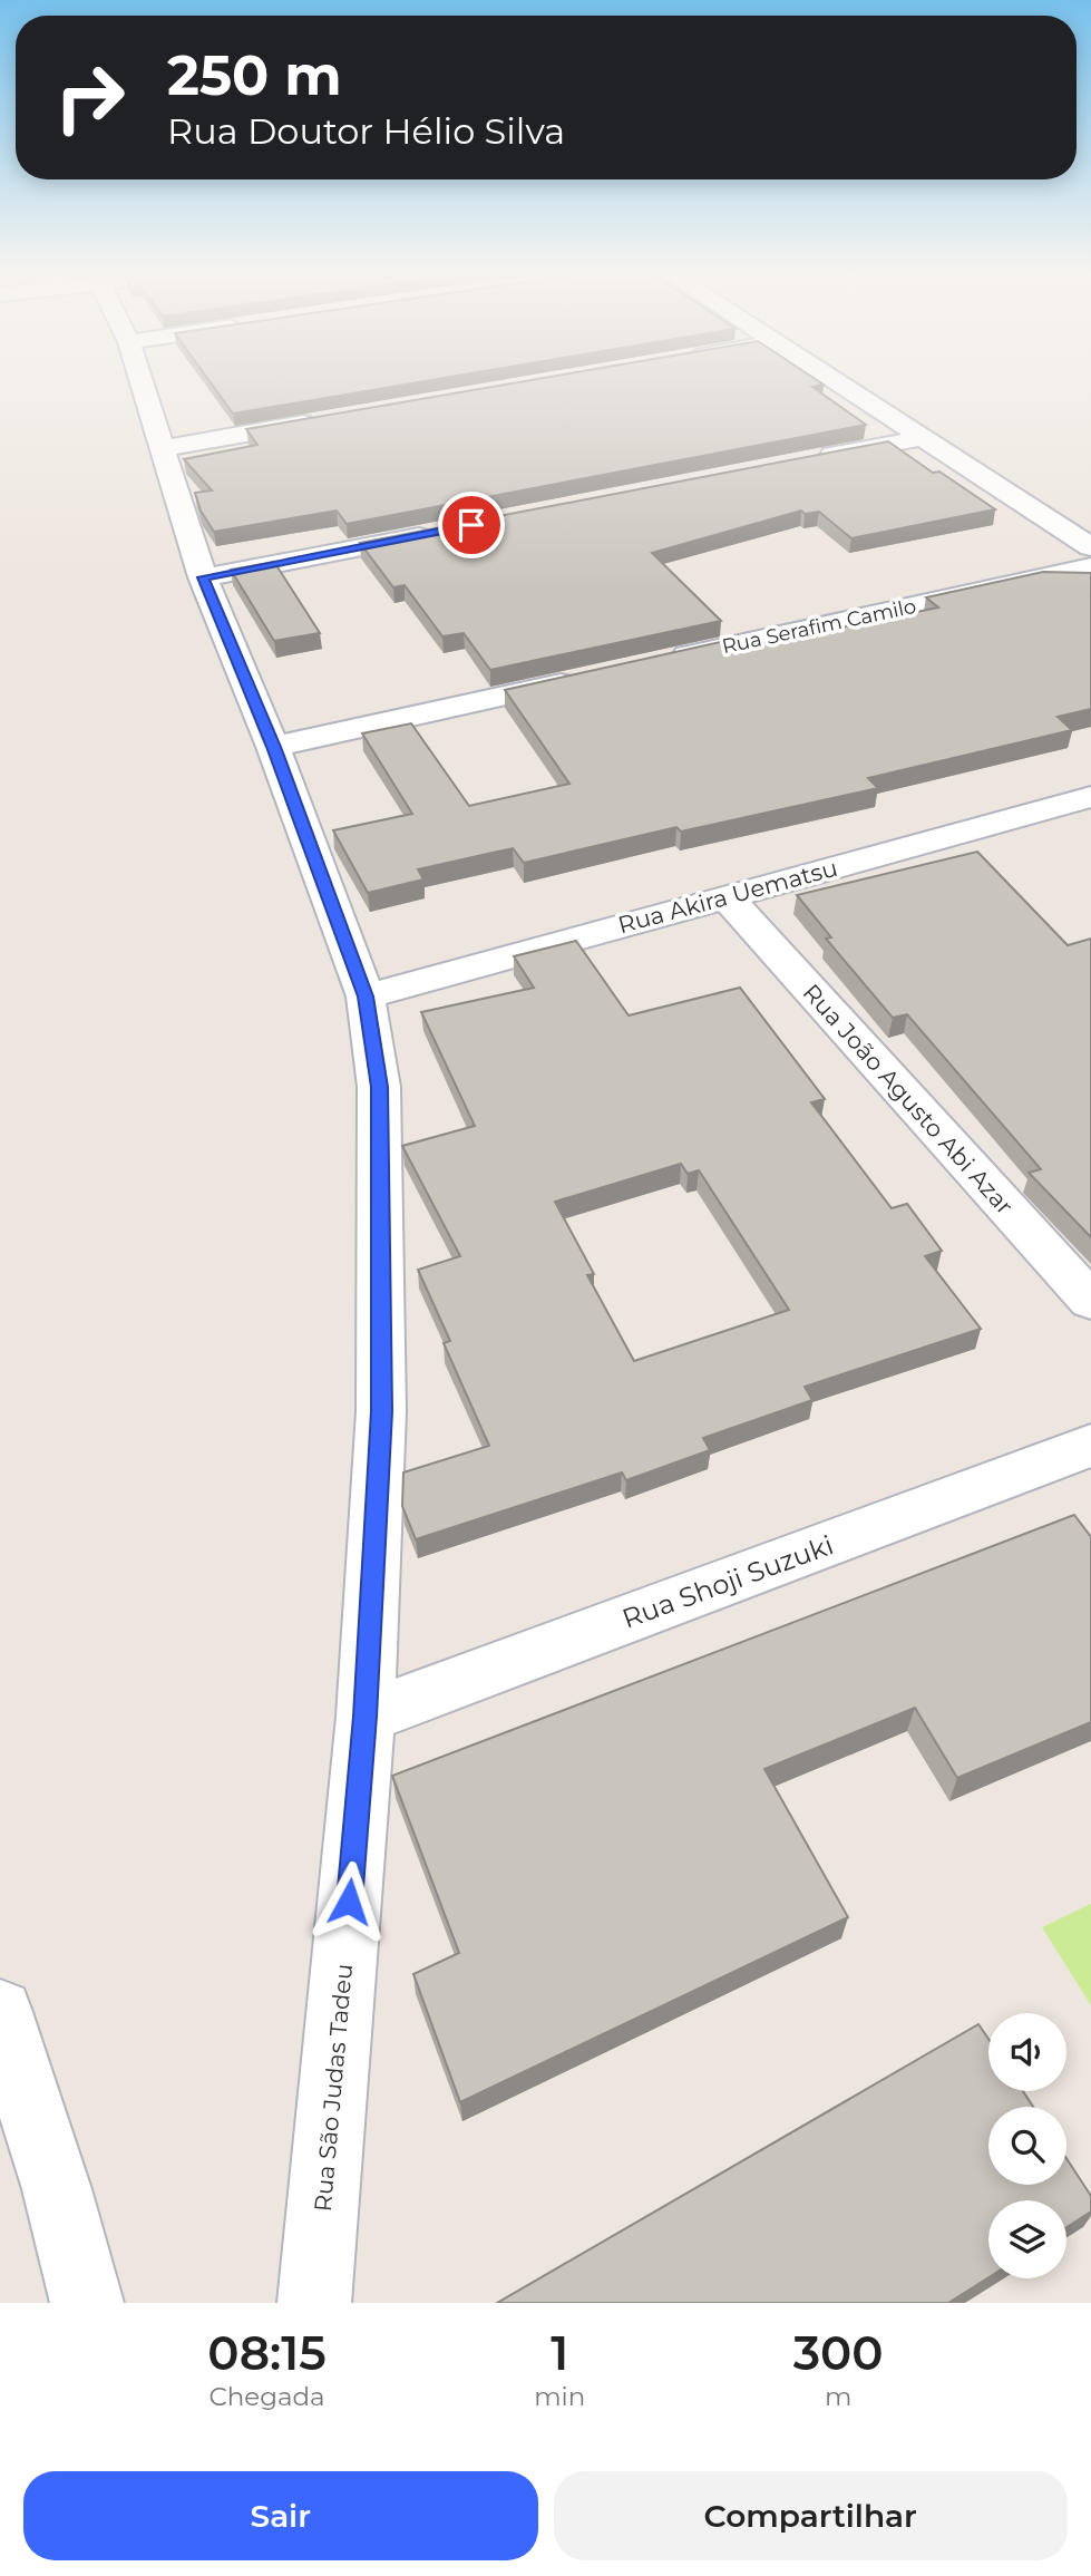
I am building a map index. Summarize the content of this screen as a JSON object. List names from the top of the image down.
{
  "streets": {
    "street": [
      "Rua Serafim Camilo",
      "Rua Akira Uematsu",
      "Rua João Agusto Abi Azar",
      "Rua Shoji Suzuki",
      "Rua São Judas Tadeu"
    ]
  },
  "crossings": [
    ["Rua Akira Uematsu", "Rua João Agusto Abi Azar"],
    ["Rua Akira Uematsu", "Rua São Judas Tadeu"],
    ["Rua Shoji Suzuki", "Rua São Judas Tadeu"]
  ],
  "page": {
    "turn": ["250 m", "Rua Doutor Hélio Silva"],
    "eta": [
      "08:15",
      "Chegada",
      "1",
      "min",
      "300",
      "m"
    ],
    "buttons": ["Sair", "Compartilhar"]
  }
}
